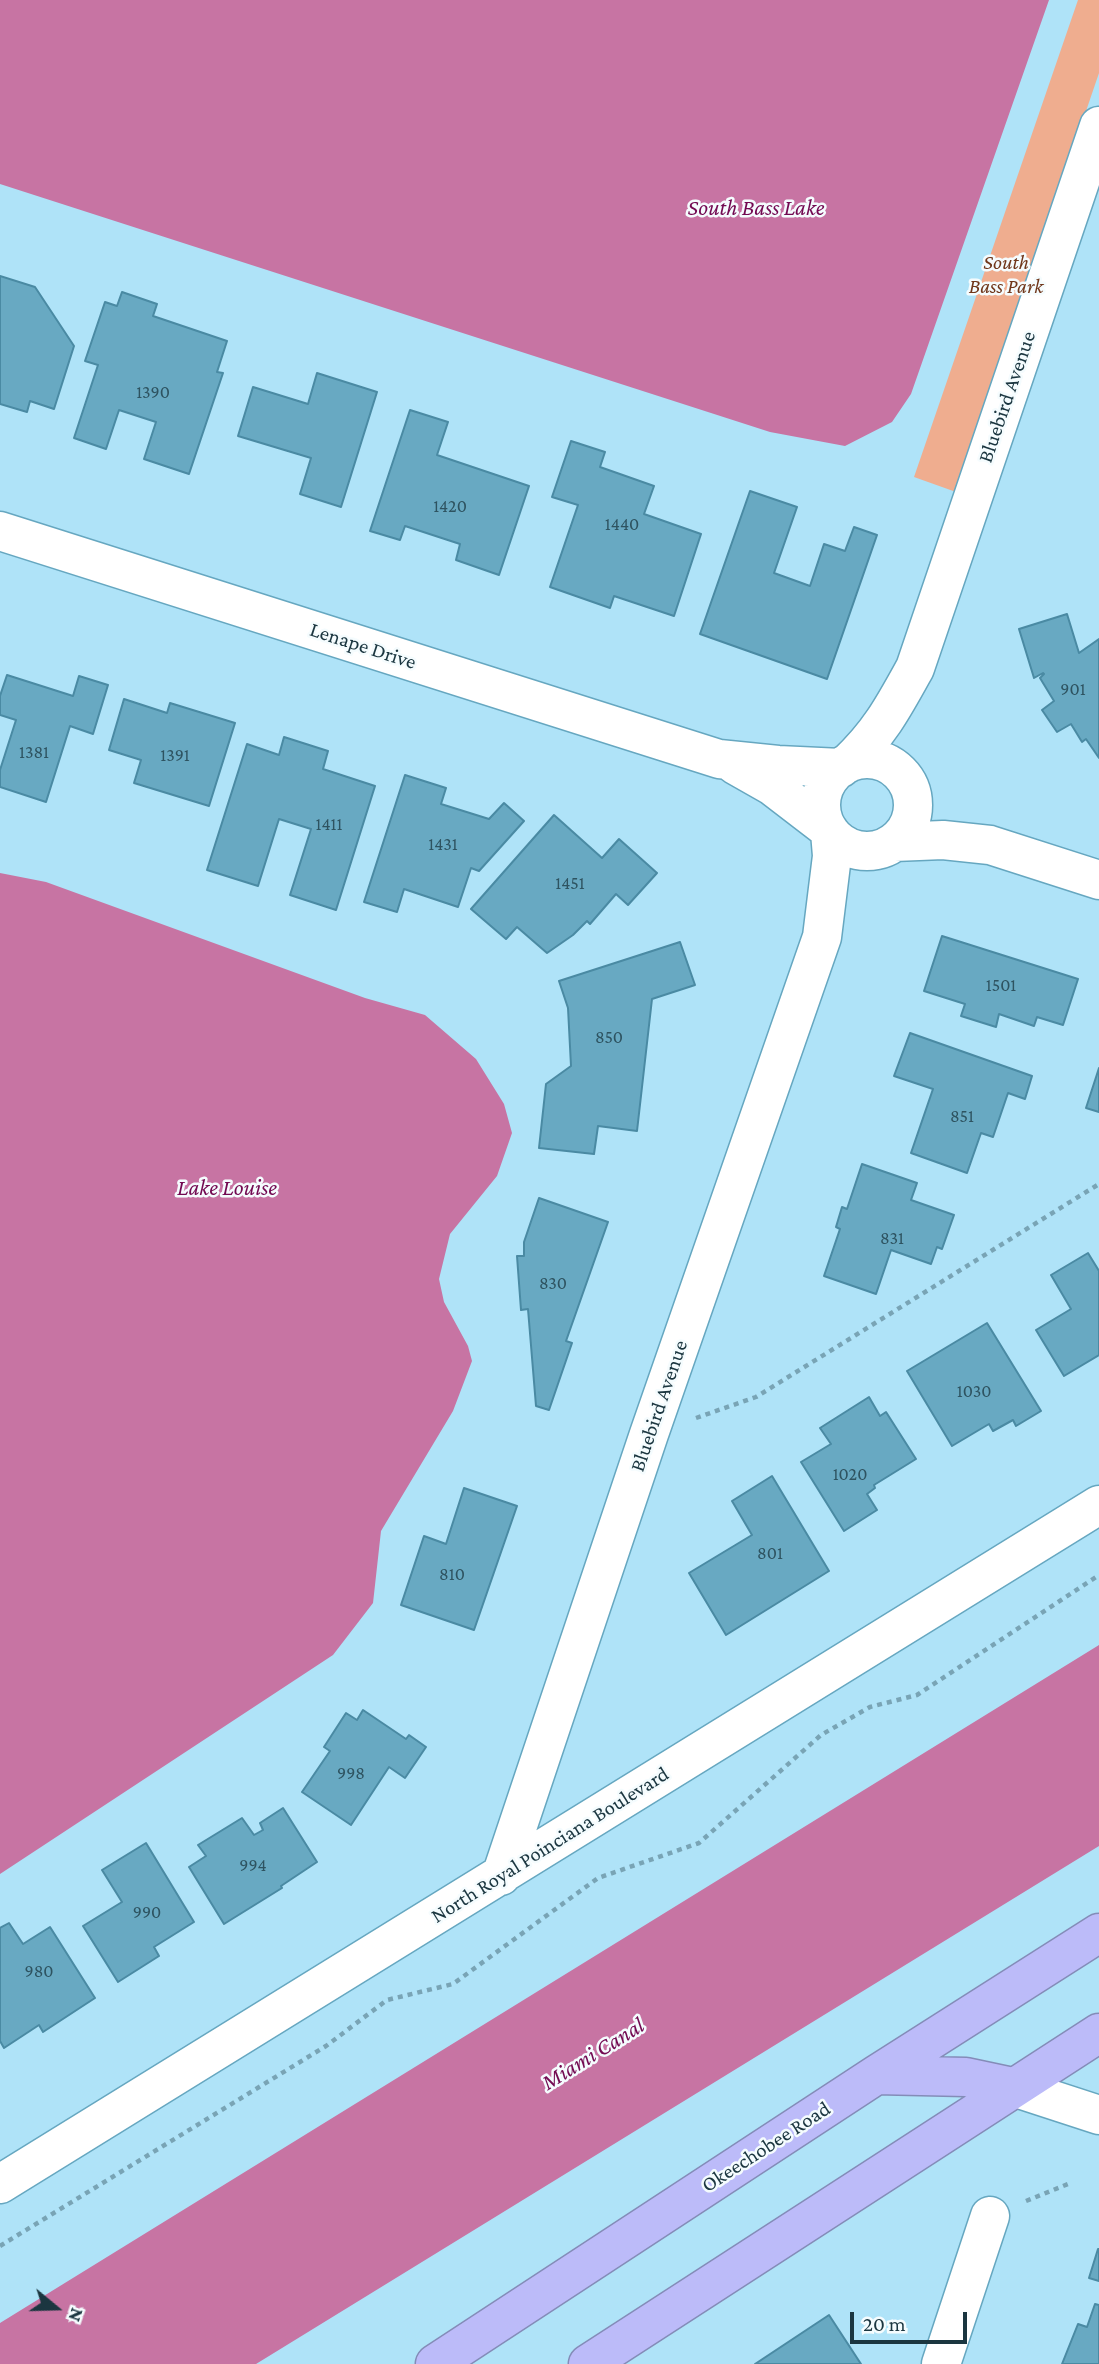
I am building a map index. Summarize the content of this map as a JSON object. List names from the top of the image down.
{
  "streets": {
    "highway": ["Okeechobee Road"],
    "street": ["Bluebird Avenue", "Lenape Drive", "North Royal Poinciana Boulevard"]
  },
  "crossings": [
    ["Bluebird Avenue", "Lenape Drive"],
    ["Bluebird Avenue", "North Royal Poinciana Boulevard"]
  ],
  "water": ["South Bass Lake", "Lake Louise", "Miami Canal"],
  "parks": ["South Bass Park"],
  "house_numbers": [
    "1390",
    "1420",
    "1440",
    "901",
    "1381",
    "1391",
    "1411",
    "1431",
    "1451",
    "1501",
    "850",
    "851",
    "831",
    "830",
    "1030",
    "1020",
    "801",
    "810",
    "998",
    "994",
    "990",
    "980"
  ],
  "scale_bar": "20 m",
  "north": "right"
}
